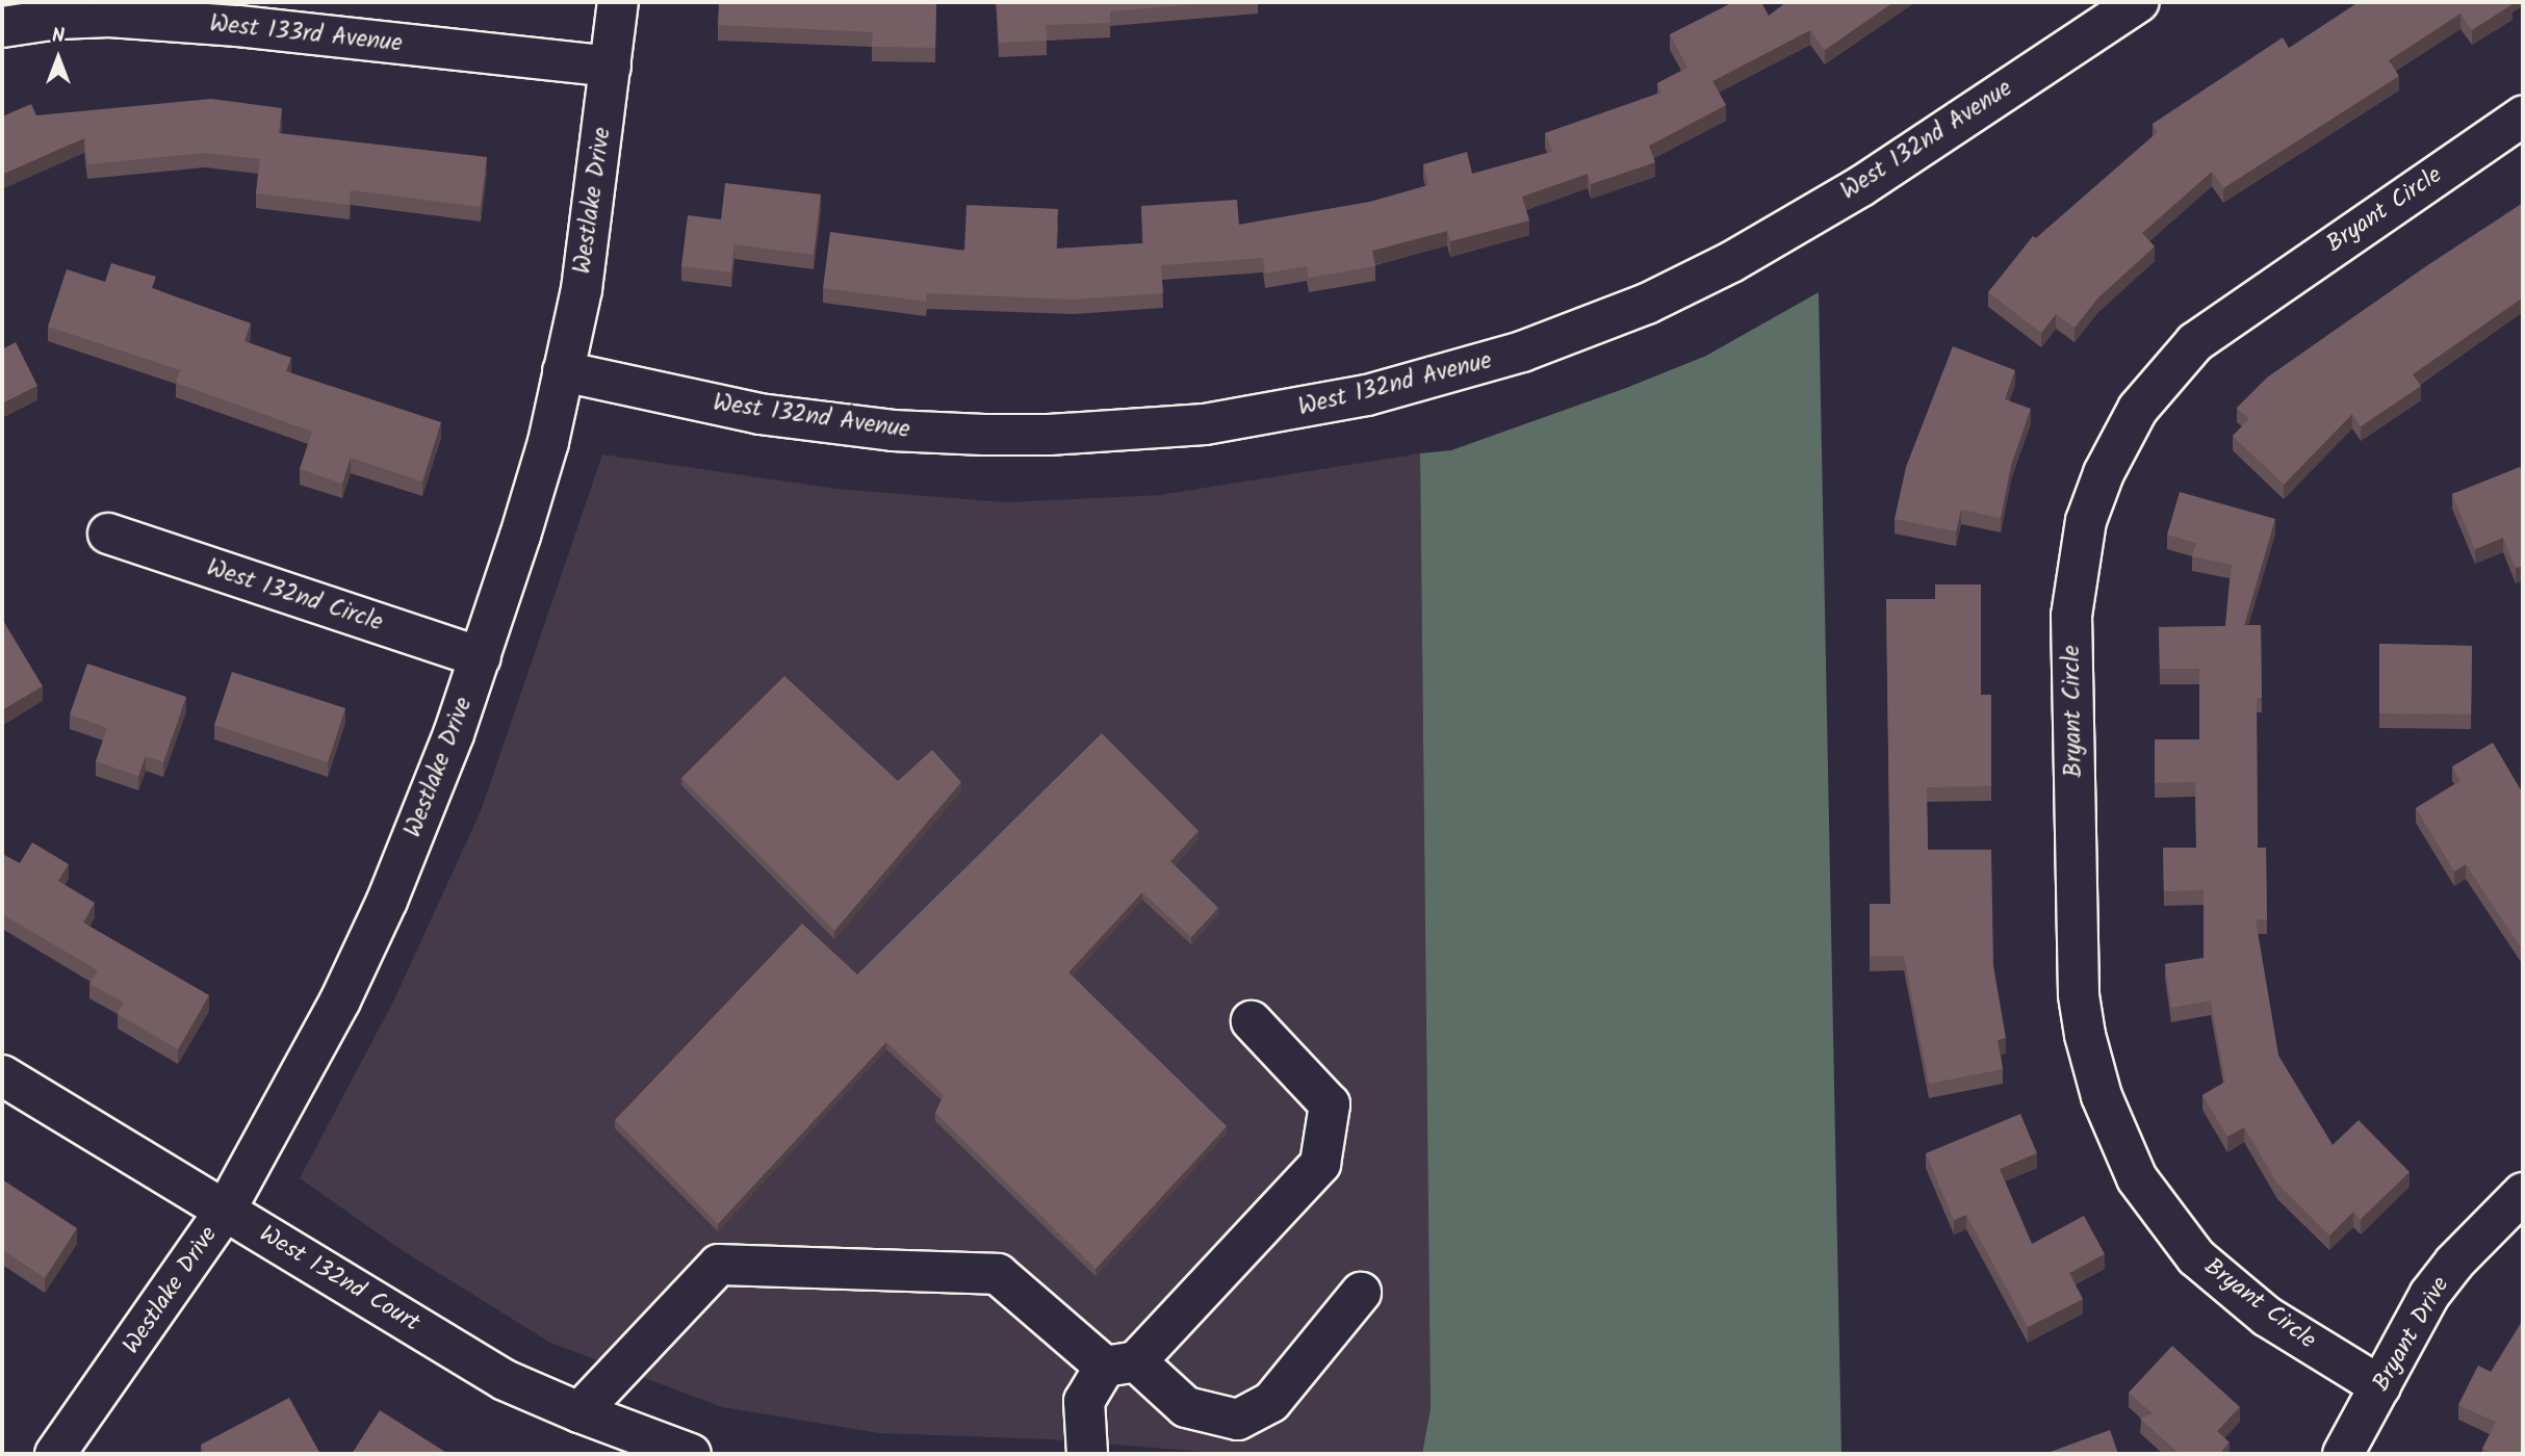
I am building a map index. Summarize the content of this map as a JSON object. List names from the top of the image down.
{
  "streets": {
    "street": [
      "West 133rd Avenue",
      "West 132nd Avenue",
      "Westlake Drive",
      "Bryant Circle",
      "West 132nd Circle",
      "West 132nd Court",
      "Bryant Drive"
    ]
  },
  "crossings": [
    ["West 133rd Avenue", "Westlake Drive"],
    ["West 132nd Avenue", "Westlake Drive"],
    ["Westlake Drive", "West 132nd Circle"],
    ["Westlake Drive", "West 132nd Court"],
    ["Bryant Circle", "Bryant Drive"]
  ],
  "north": "top"
}
